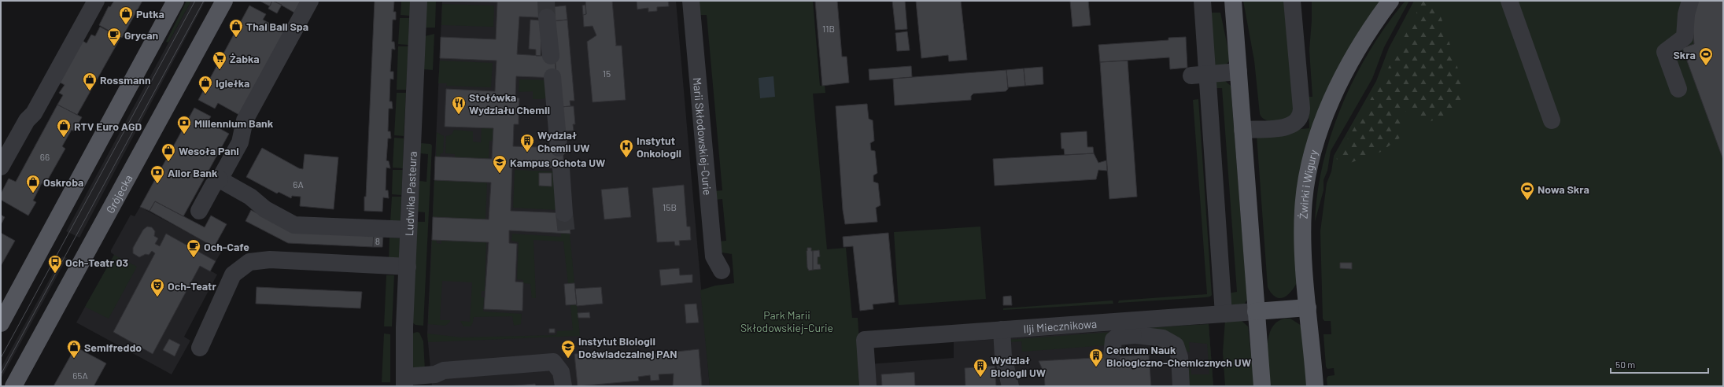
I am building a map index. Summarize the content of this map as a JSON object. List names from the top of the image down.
{
  "streets": {
    "main road": ["Żwirki i Wigury", "Grójecka"],
    "street": ["Marii Skłodowskiej-Curie", "Ludwika Pasteura", "Ilji Miecznikowa"]
  },
  "parks": ["Park Marii Skłodowskiej-Curie"],
  "places": {
    "shop": [
      "Putka",
      "Thai Bali Spa",
      "Rossmann",
      "Igiełka",
      "RTV Euro AGD",
      "Wesoła Pani",
      "Oskroba",
      "Semifreddo"
    ],
    "cafe": ["Grycan", "Och-Cafe"],
    "sports": ["Skra", "Nowa Skra"],
    "supermarket": ["Żabka"],
    "restaurant": ["Stołówka Wydziału Chemii"],
    "bank": ["Millennium Bank", "Alior Bank"],
    "building": ["Wydział Chemii UW", "Centrum Nauk Biologiczno-Chemicznych UW", "Wydział Biologii UW"],
    "hospital": ["Instytut Onkologii"],
    "school or university": ["Kampus Ochota UW", "Instytut Biologii Doświadczalnej PAN"],
    "bus stop": ["Och-Teatr 03"],
    "theatre": ["Och-Teatr"]
  },
  "house_numbers": [
    "11B",
    "15",
    "66",
    "6A",
    "15B",
    "8",
    "65A"
  ],
  "scale_bar": "50 m"
}
